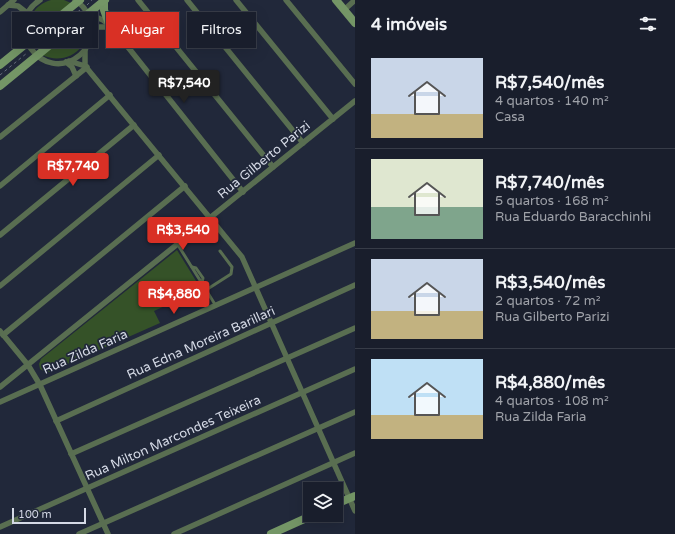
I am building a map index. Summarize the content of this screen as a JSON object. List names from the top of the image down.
{
  "streets": {
    "street": [
      "Rua Gilberto Parizi",
      "Rua Edna Moreira Barillari",
      "Rua Zilda Faria",
      "Rua Milton Marcondes Teixeira"
    ]
  },
  "scale_bar": "100 m",
  "page": {
    "heading": "4 imóveis",
    "chip": ["Comprar", "Alugar", "Filtros"],
    "list": [
      {
        "name": "R$7,540/mês",
        "note": "4 quartos · 140 m² · Casa"
      },
      {
        "name": "R$7,740/mês",
        "note": "5 quartos · 168 m² · Rua Eduardo Baracchinhi"
      },
      {
        "name": "R$3,540/mês",
        "note": "2 quartos · 72 m² · Rua Gilberto Parizi"
      },
      {
        "name": "R$4,880/mês",
        "note": "4 quartos · 108 m² · Rua Zilda Faria"
      }
    ],
    "price": [
      "R$7,540",
      "R$7,740",
      "R$3,540",
      "R$4,880"
    ],
    "scale": "100 m"
  }
}
